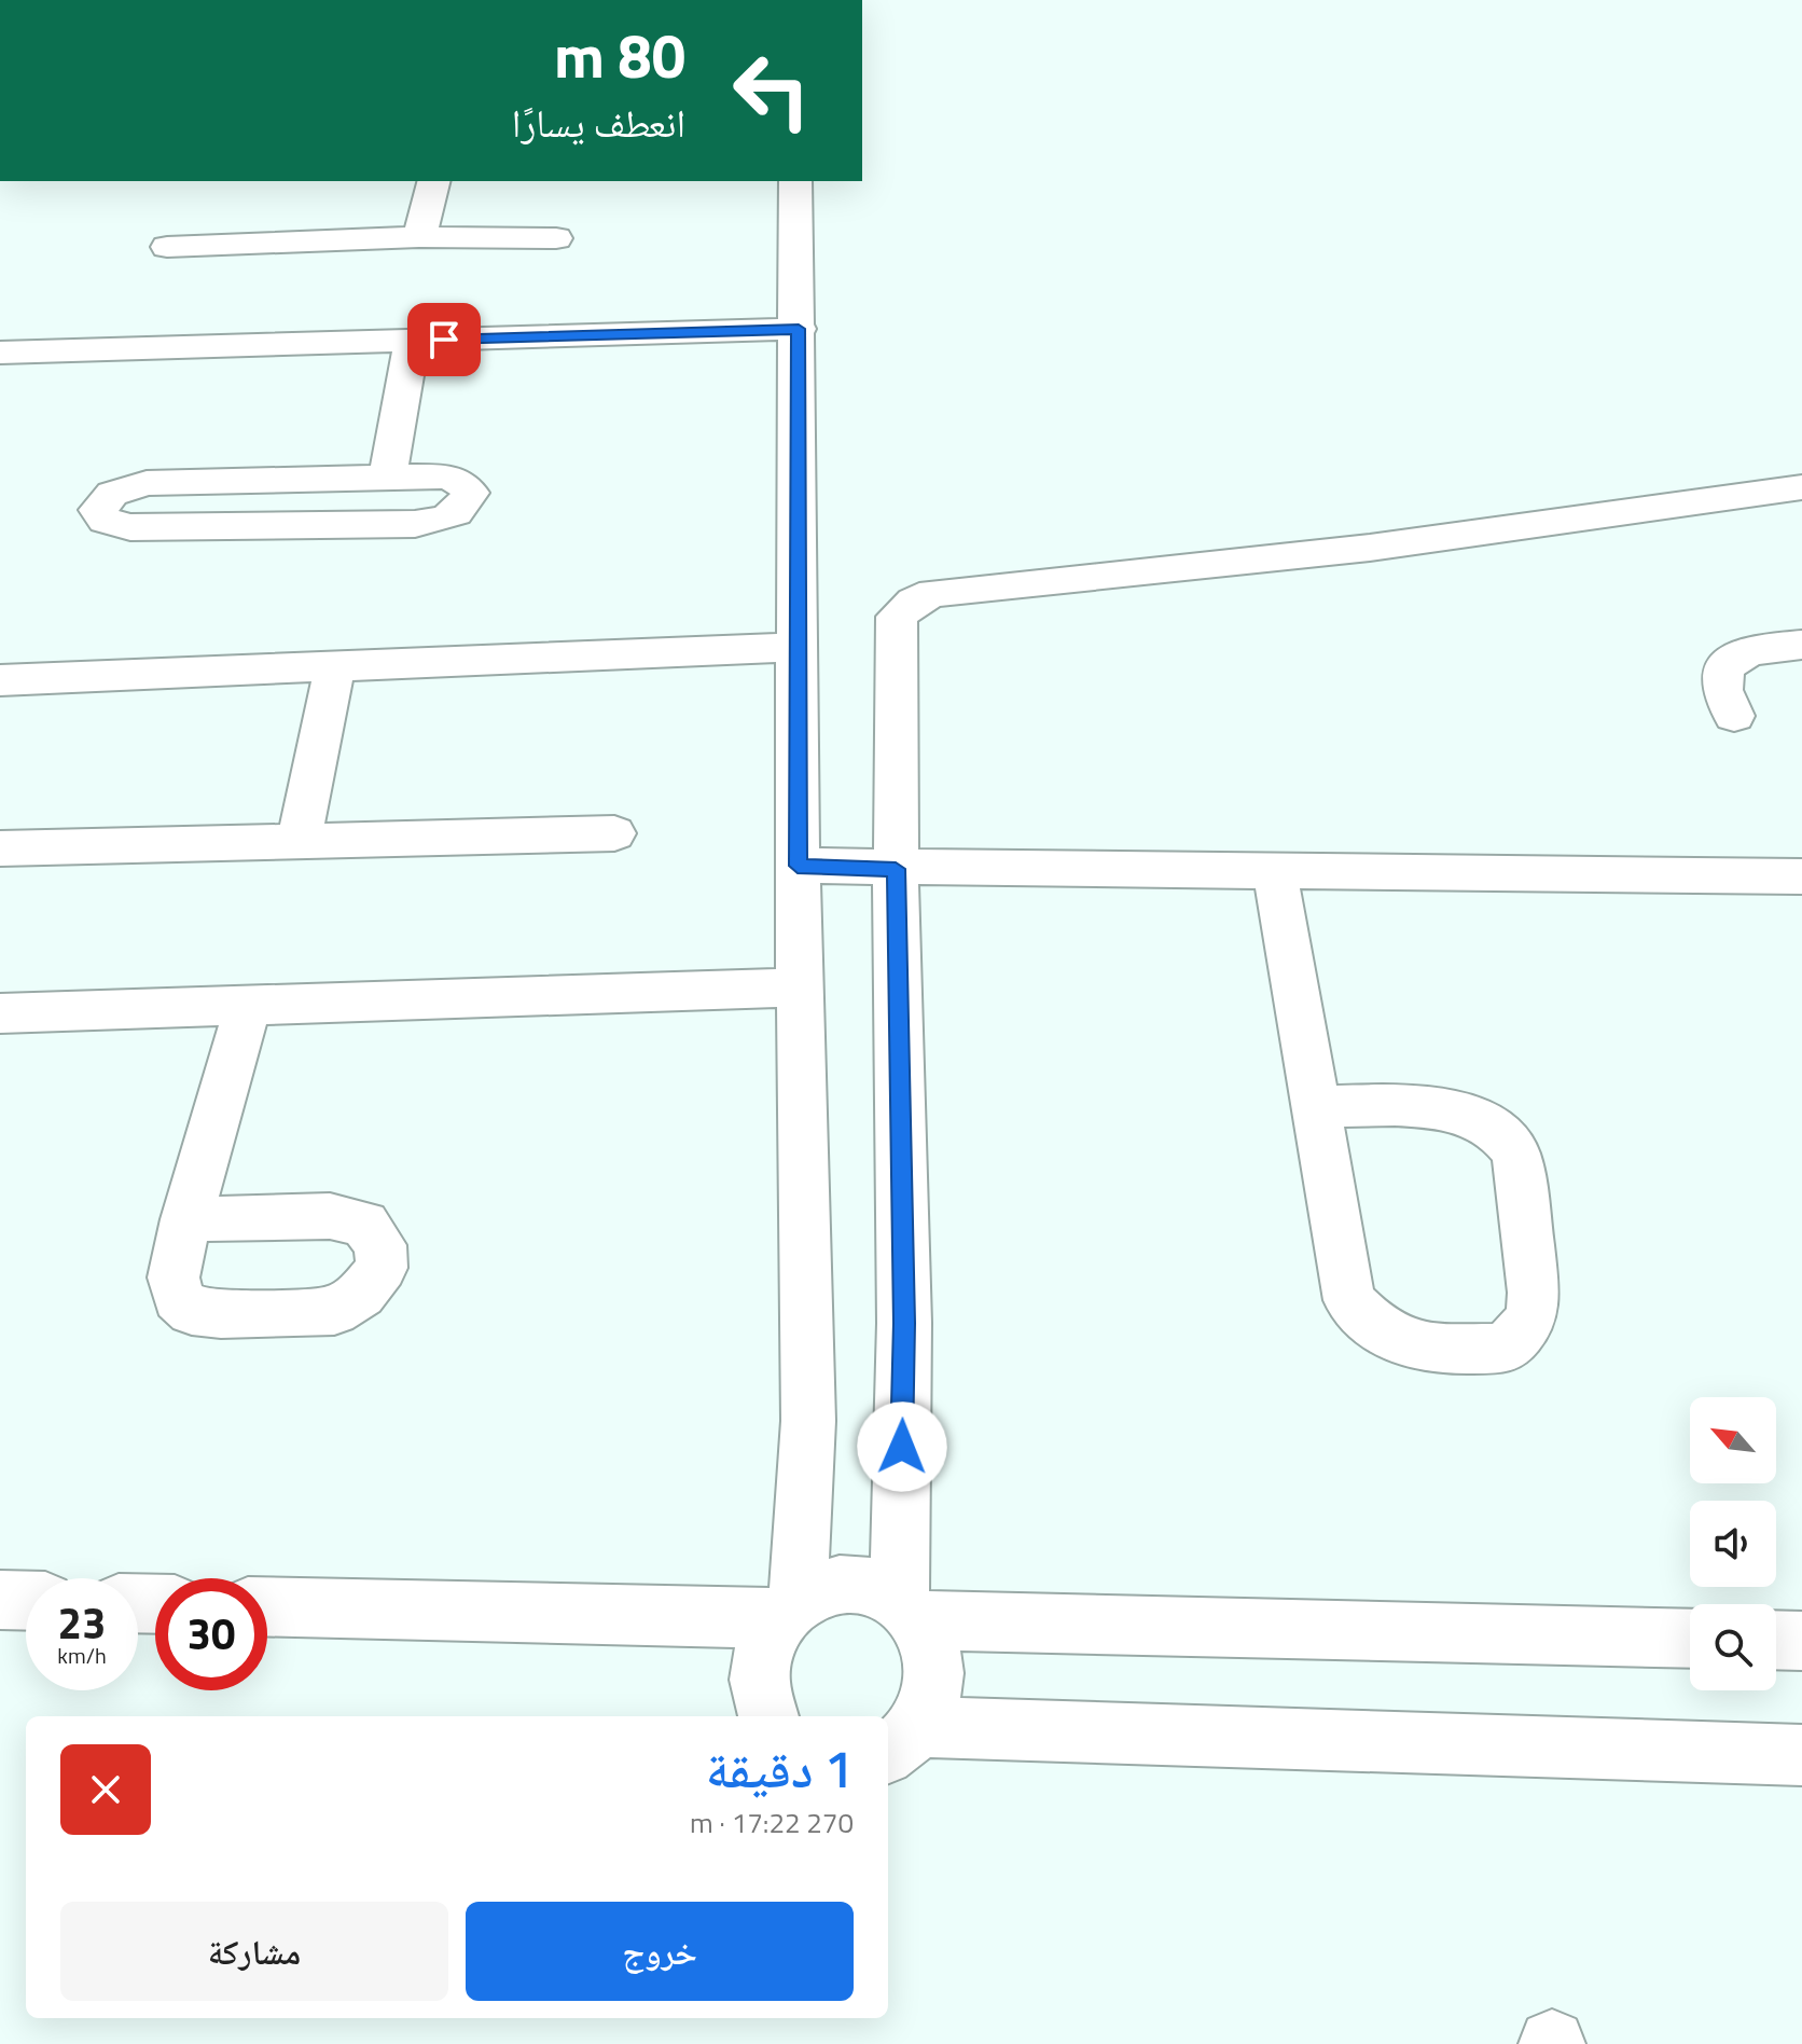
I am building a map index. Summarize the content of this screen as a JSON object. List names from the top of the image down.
{
  "north": "top left",
  "page": {
    "turn": ["80 m", "انعطف يسارًا"],
    "speed": "23 km/h",
    "limit": "30",
    "heading": ["1 دقيقة", "270 m · 17:22"],
    "buttons": ["خروج", "مشاركة"]
  }
}
